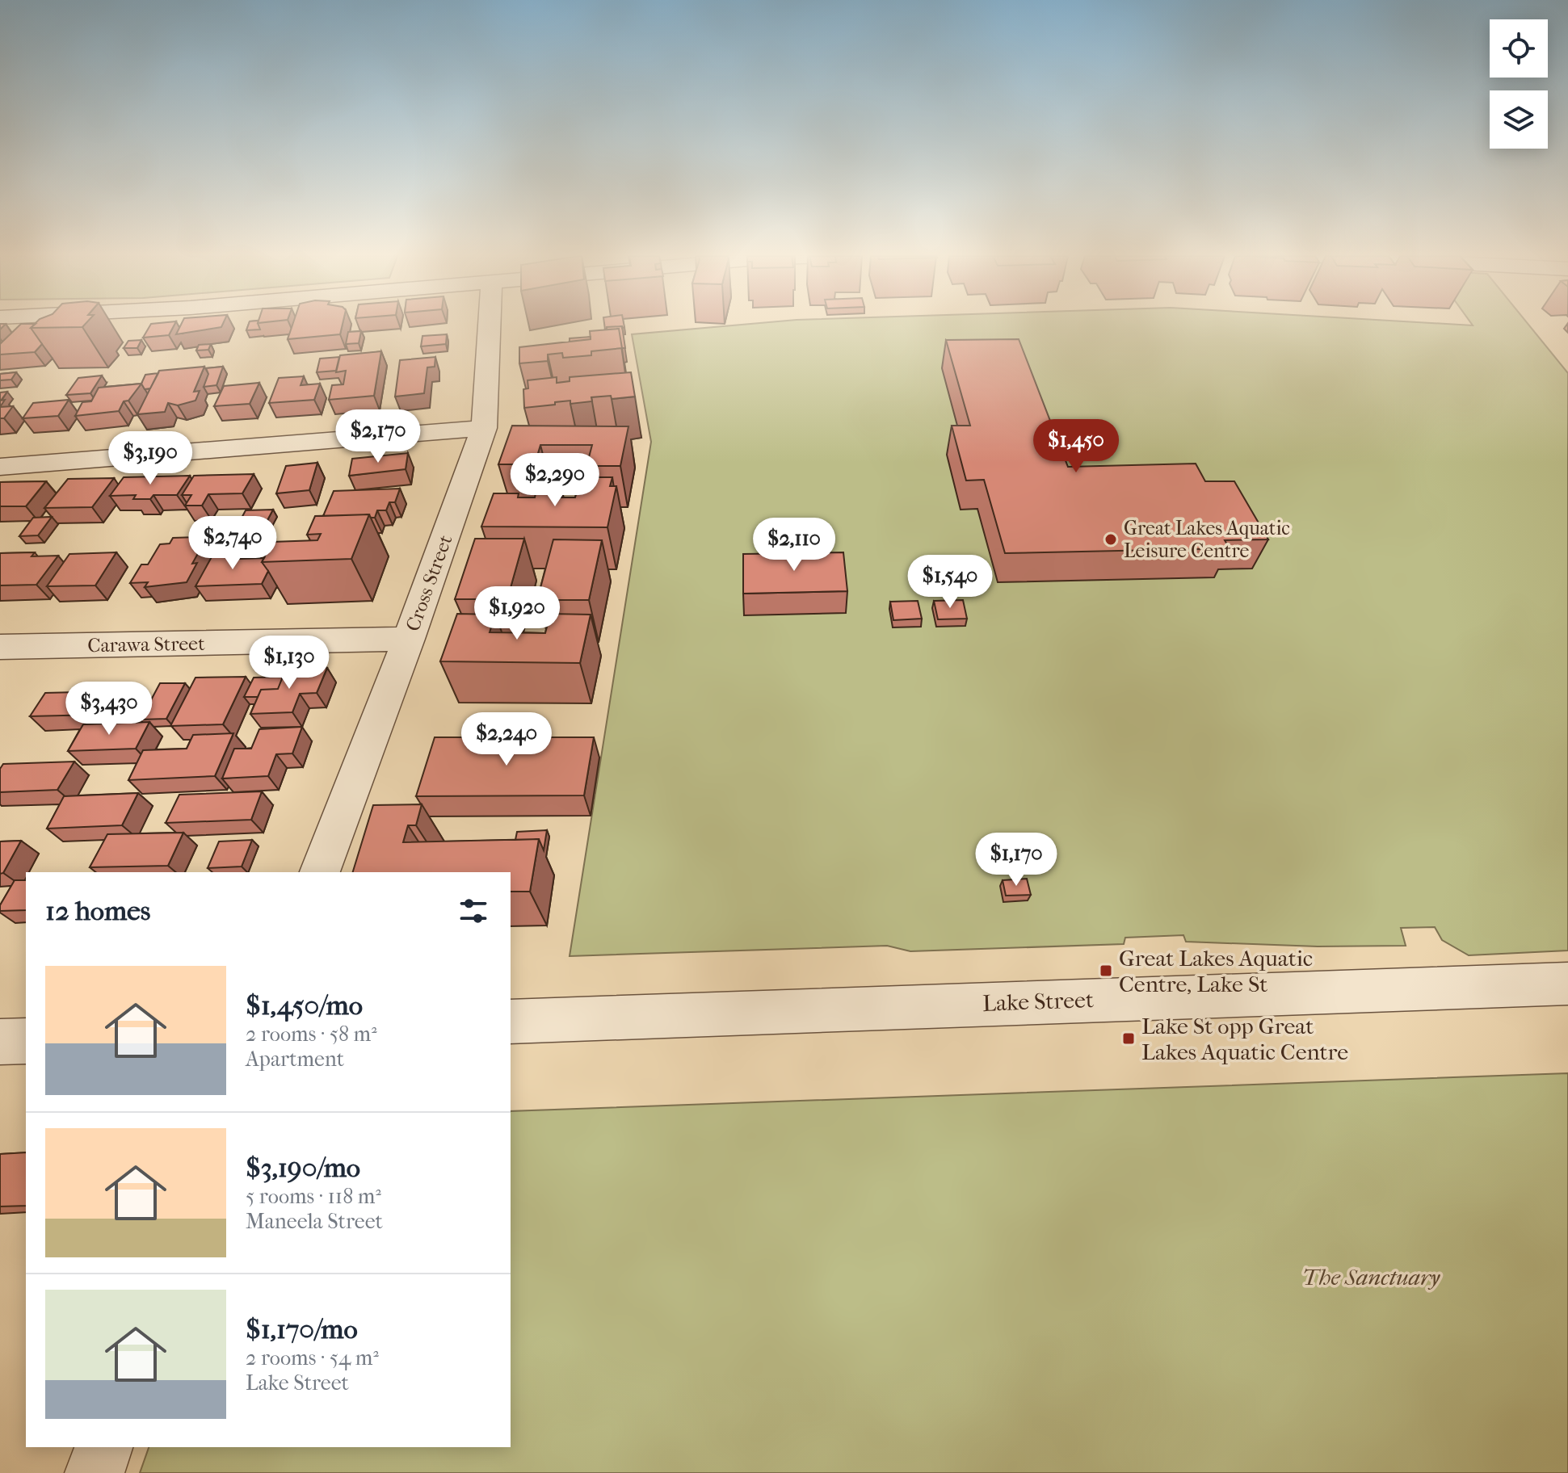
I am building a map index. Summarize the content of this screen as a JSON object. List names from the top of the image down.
{
  "streets": {
    "street": ["Cross Street", "Carawa Street", "Lake Street"]
  },
  "crossings": [
    ["Cross Street", "Carawa Street"]
  ],
  "parks": ["The Sanctuary"],
  "places": {
    "other": ["Great Lakes Aquatic Leisure Centre"],
    "transit": ["Great Lakes Aquatic Centre, Lake St", "Lake St opp Great Lakes Aquatic Centre"]
  },
  "page": {
    "price": [
      "$2,170",
      "$1,450",
      "$3,190",
      "$2,290",
      "$2,740",
      "$2,110",
      "$1,540",
      "$1,920",
      "$1,130",
      "$3,430",
      "$2,240",
      "$1,170"
    ],
    "heading": "12 homes",
    "list": [
      {
        "name": "$1,450/mo",
        "note": "2 rooms · 58 m² · Apartment"
      },
      {
        "name": "$3,190/mo",
        "note": "5 rooms · 118 m² · Maneela Street"
      },
      {
        "name": "$1,170/mo",
        "note": "2 rooms · 54 m² · Lake Street"
      }
    ]
  }
}
